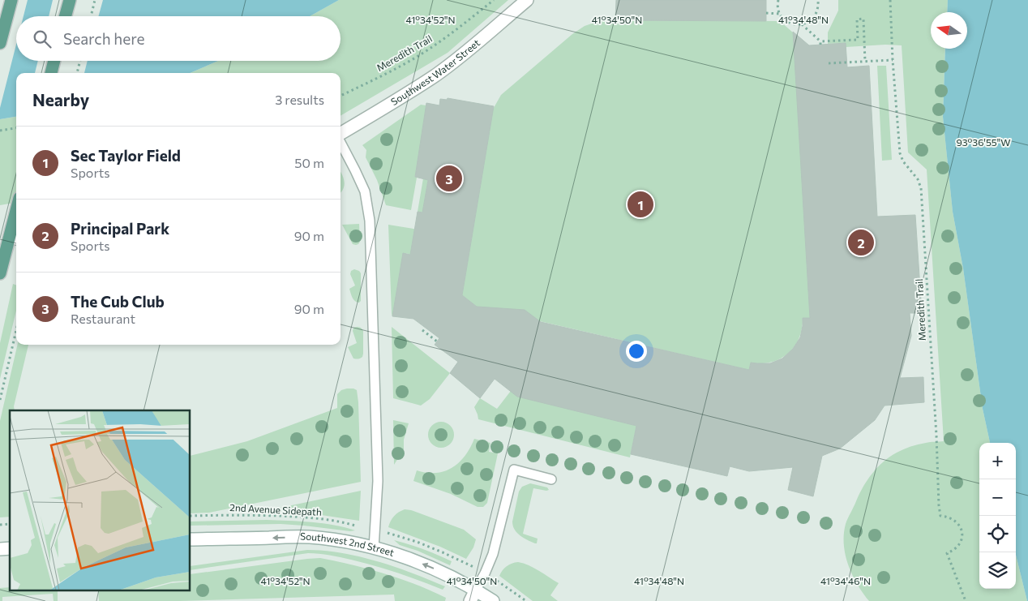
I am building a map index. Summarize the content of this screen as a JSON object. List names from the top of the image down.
{
  "streets": {
    "main road": ["Southwest Water Street", "Southwest 2nd Street"],
    "path": ["Meredith Trail", "2nd Avenue Sidepath"]
  },
  "one_way": ["Southwest 2nd Street"],
  "north": "left",
  "page": {
    "search": "Search here",
    "heading": ["Nearby", "3 results"],
    "list": [
      {
        "mark": "1",
        "name": "Sec Taylor Field",
        "note": "Sports",
        "value": "50 m"
      },
      {
        "mark": "2",
        "name": "Principal Park",
        "note": "Sports",
        "value": "90 m"
      },
      {
        "mark": "3",
        "name": "The Cub Club",
        "note": "Restaurant",
        "value": "90 m"
      }
    ],
    "pins": ["3", "1", "2"],
    "map_buttons": ["+", "−"]
  },
  "coordinates": [
    "41°34'52\"N",
    "41°34'50\"N",
    "41°34'48\"N",
    "93°36'55\"W",
    "41°34'46\"N"
  ]
}
